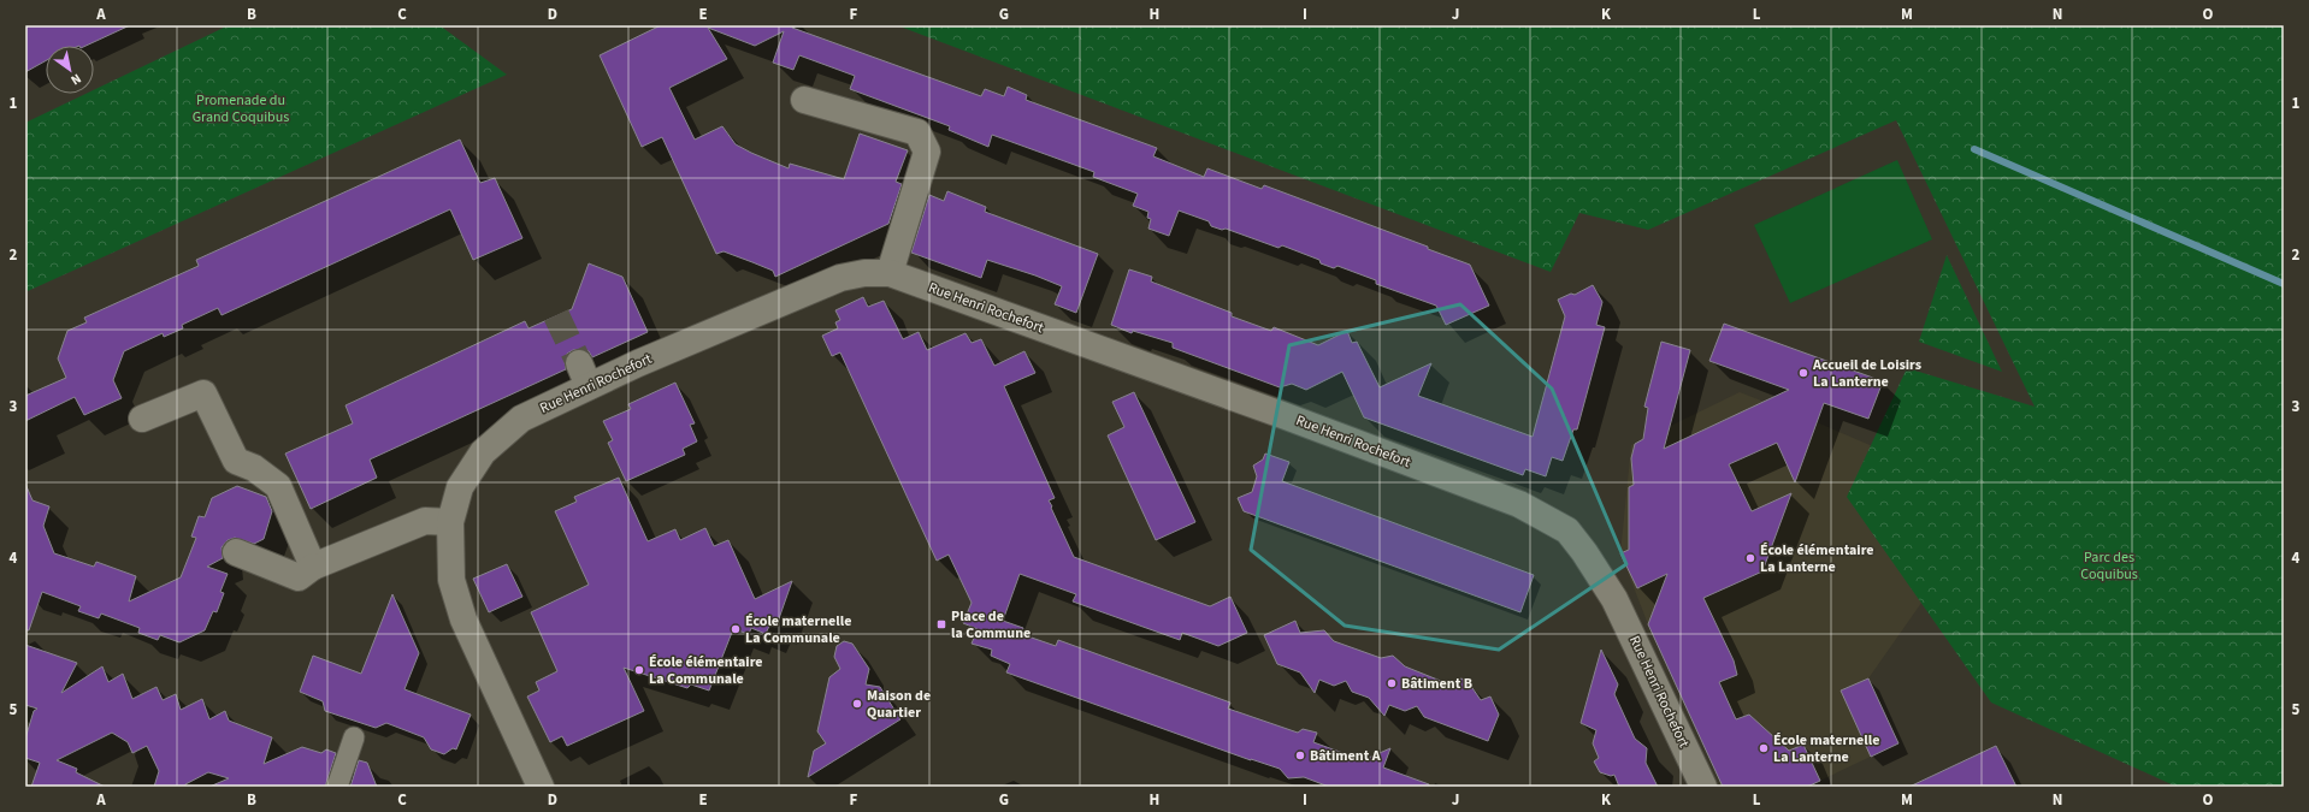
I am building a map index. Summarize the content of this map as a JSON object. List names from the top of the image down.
{
  "streets": {
    "street": ["Rue Henri Rochefort"]
  },
  "parks": ["Promenade du Grand Coquibus", "Parc des Coquibus"],
  "places": {
    "other": [
      "Accueil de Loisirs La Lanterne",
      "École élémentaire La Lanterne",
      "École maternelle La Communale",
      "École élémentaire La Communale",
      "Bâtiment B",
      "Maison de Quartier",
      "École maternelle La Lanterne",
      "Bâtiment A"
    ],
    "transit": ["Place de la Commune"]
  },
  "north": "bottom right",
  "grid": {
    "columns": [
      "A",
      "B",
      "C",
      "D",
      "E",
      "F",
      "G",
      "H",
      "I",
      "J",
      "K",
      "L",
      "M",
      "N",
      "O"
    ],
    "rows": [
      "1",
      "2",
      "3",
      "4",
      "5"
    ]
  }
}
